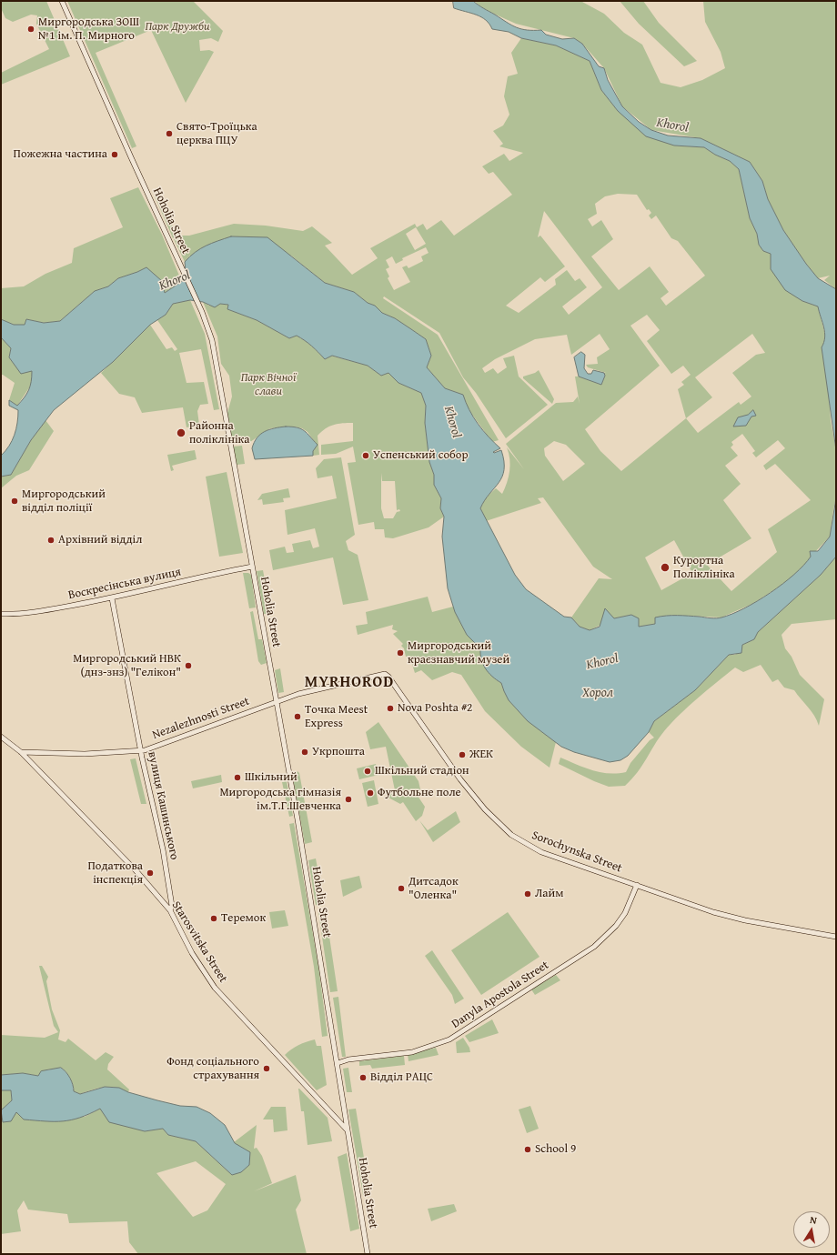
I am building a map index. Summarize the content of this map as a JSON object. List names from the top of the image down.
{
  "streets": {
    "street": [
      "Hoholia Street",
      "Воскресінська вулиця",
      "Nezalezhnosti Street",
      "вулиця Кашинського",
      "Sorochynska Street",
      "Starosvitska Street",
      "Danyla Apostola Street"
    ]
  },
  "crossings": [
    ["Hoholia Street", "Воскресінська вулиця"],
    ["Hoholia Street", "Nezalezhnosti Street"],
    ["Hoholia Street", "Starosvitska Street"],
    ["Hoholia Street", "Danyla Apostola Street"],
    ["Воскресінська вулиця", "вулиця Кашинського"],
    ["Nezalezhnosti Street", "вулиця Кашинського"],
    ["Nezalezhnosti Street", "Sorochynska Street"],
    ["Nezalezhnosti Street", "Starosvitska Street"],
    ["вулиця Кашинського", "Starosvitska Street"],
    ["Sorochynska Street", "Danyla Apostola Street"]
  ],
  "districts": ["MYRHOROD"],
  "water": ["Khorol", "Хорол"],
  "parks": ["Парк Дружби", "Парк Вічної слави"],
  "places": [
    "Миргородська ЗОШ №1 ім. П. Мирного",
    "Свято-Троїцька церква ПЦУ",
    "Пожежна частина",
    "Районна поліклініка",
    "Успенський собор",
    "Миргородський відділ поліції",
    "Архівний відділ",
    "Курортна Поліклініка",
    "Миргородський краєзнавчий музей",
    "Миргородський НВК (днз-знз) \"Гелікон\"",
    "Nova Poshta #2",
    "Точка Meest Express",
    "Укрпошта",
    "ЖЕК",
    "Шкільний стадіон",
    "Шкільний",
    "Футбольне поле",
    "Миргородська гімназія ім.Т.Г.Шевченка",
    "Податкова інспекція",
    "Дитсадок \"Оленка\"",
    "Лайм",
    "Теремок",
    "Фонд соціального страхування",
    "Відділ РАЦС",
    "School 9"
  ],
  "north": "top"
}
